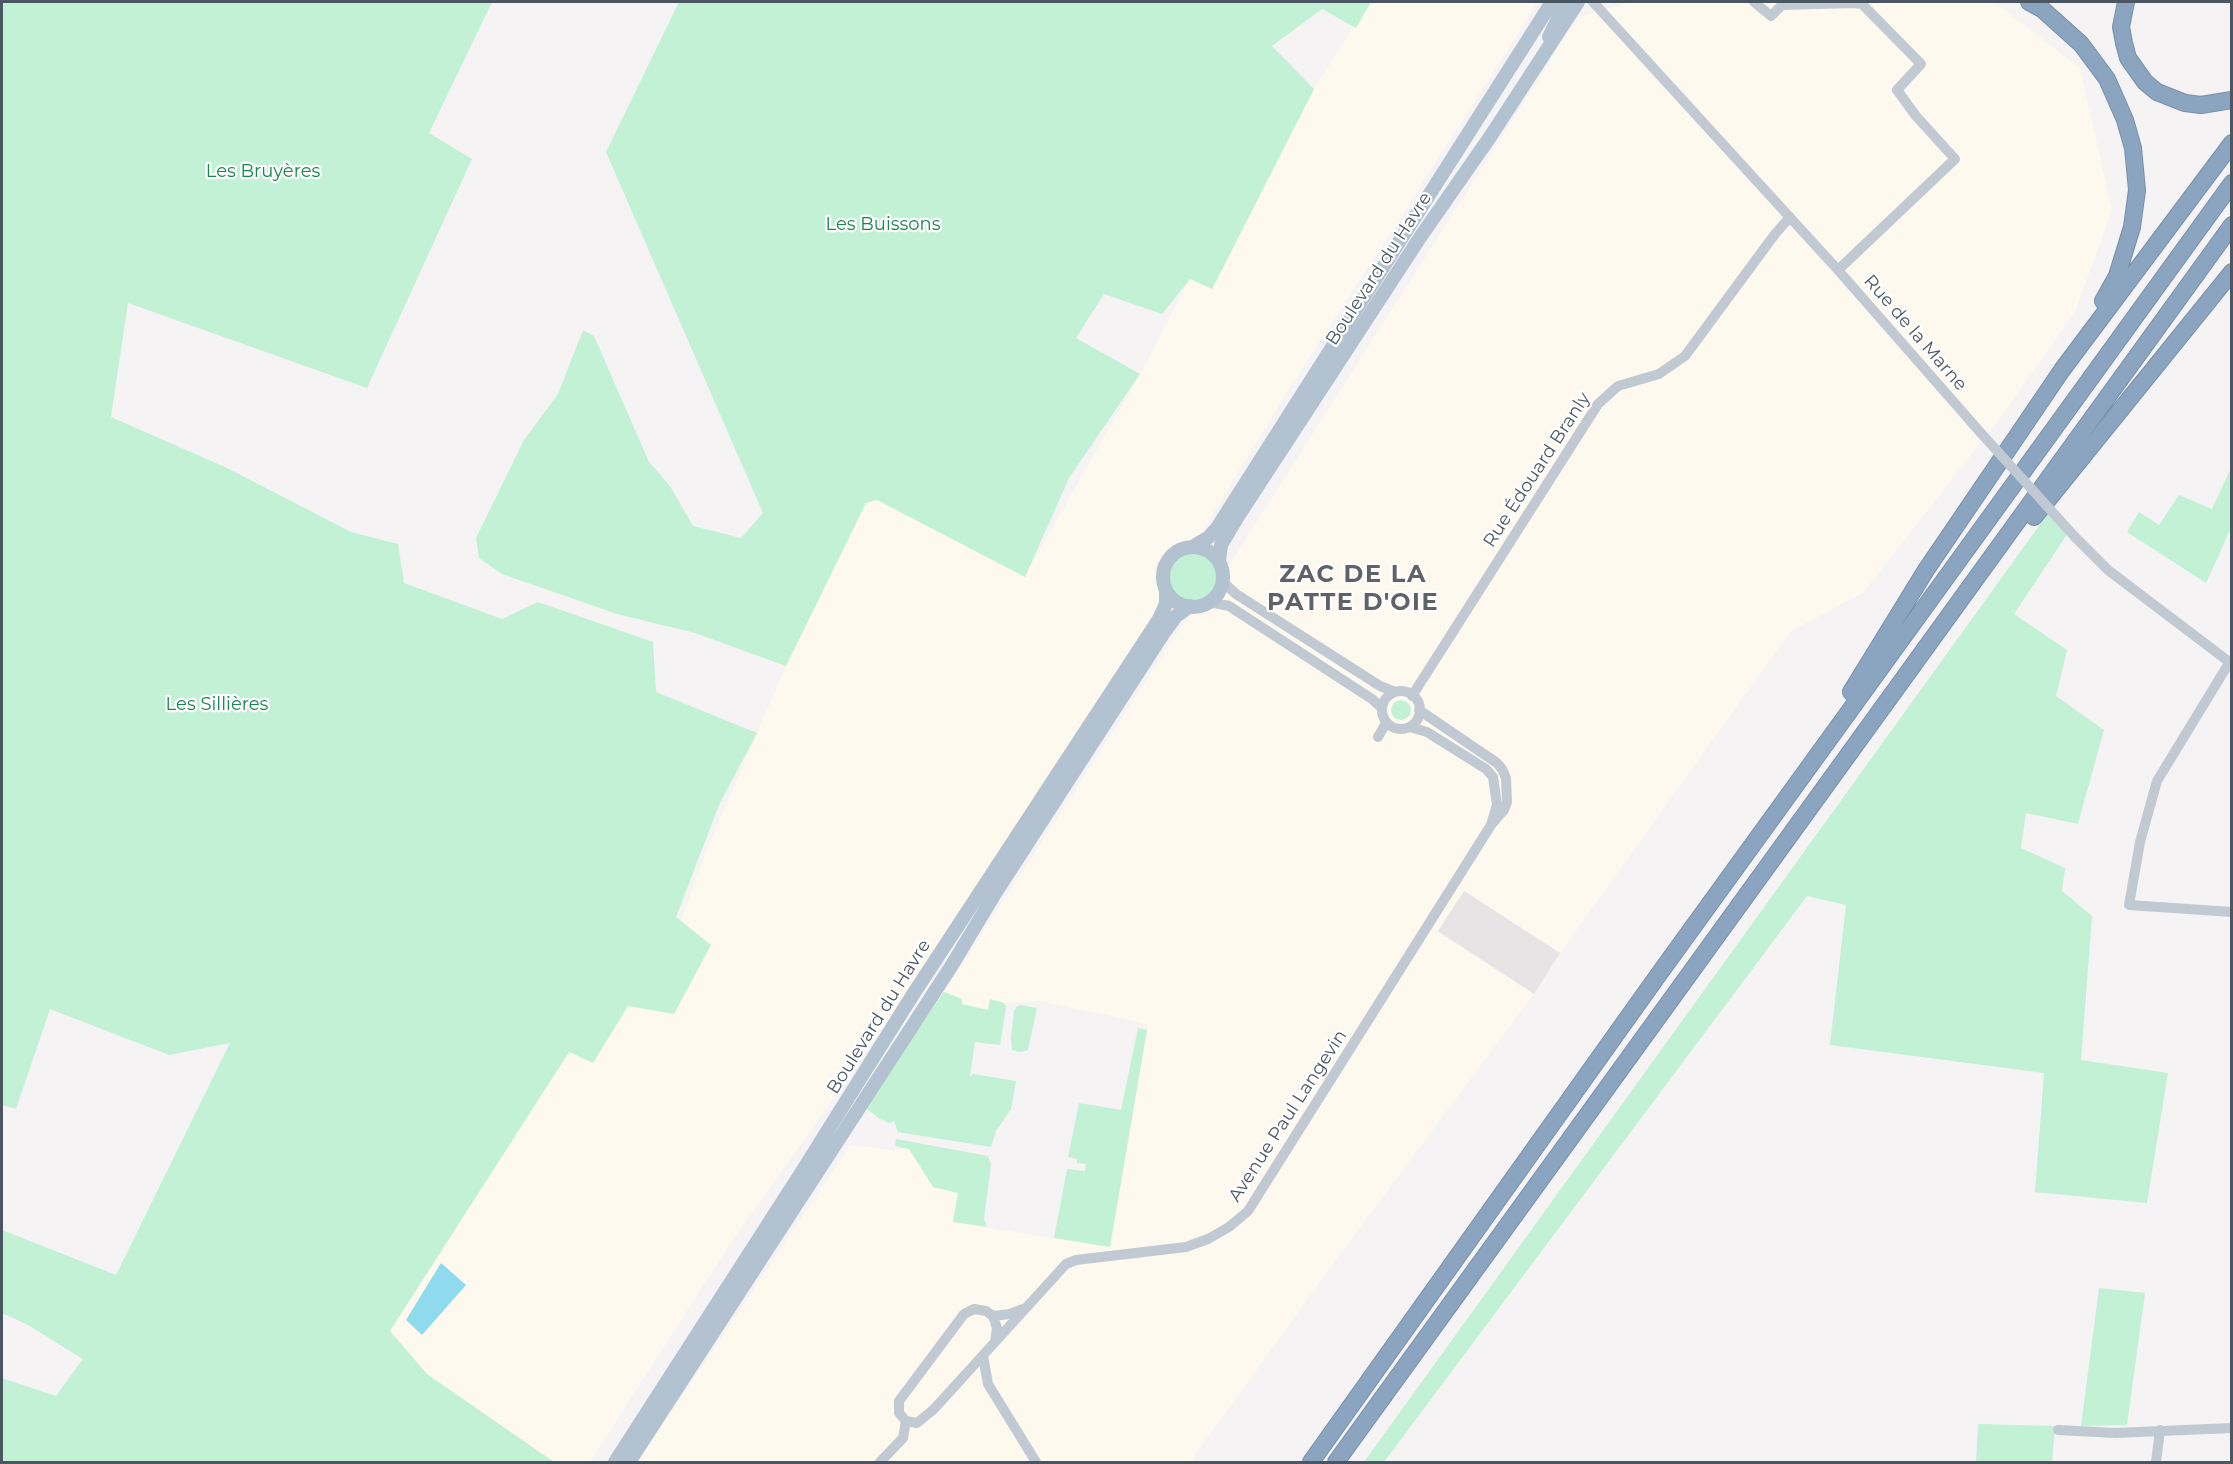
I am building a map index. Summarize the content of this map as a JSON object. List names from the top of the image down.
{
  "streets": {
    "main road": ["Boulevard du Havre"],
    "street": ["Rue de la Marne", "Rue Édouard Branly", "Avenue Paul Langevin"]
  },
  "crossings": [
    ["Rue de la Marne", "Rue Édouard Branly"],
    ["Rue Édouard Branly", "Avenue Paul Langevin"]
  ],
  "districts": ["ZAC DE LA PATTE D'OIE"],
  "parks": ["Les Bruyères", "Les Buissons", "Les Sillières"]
}
